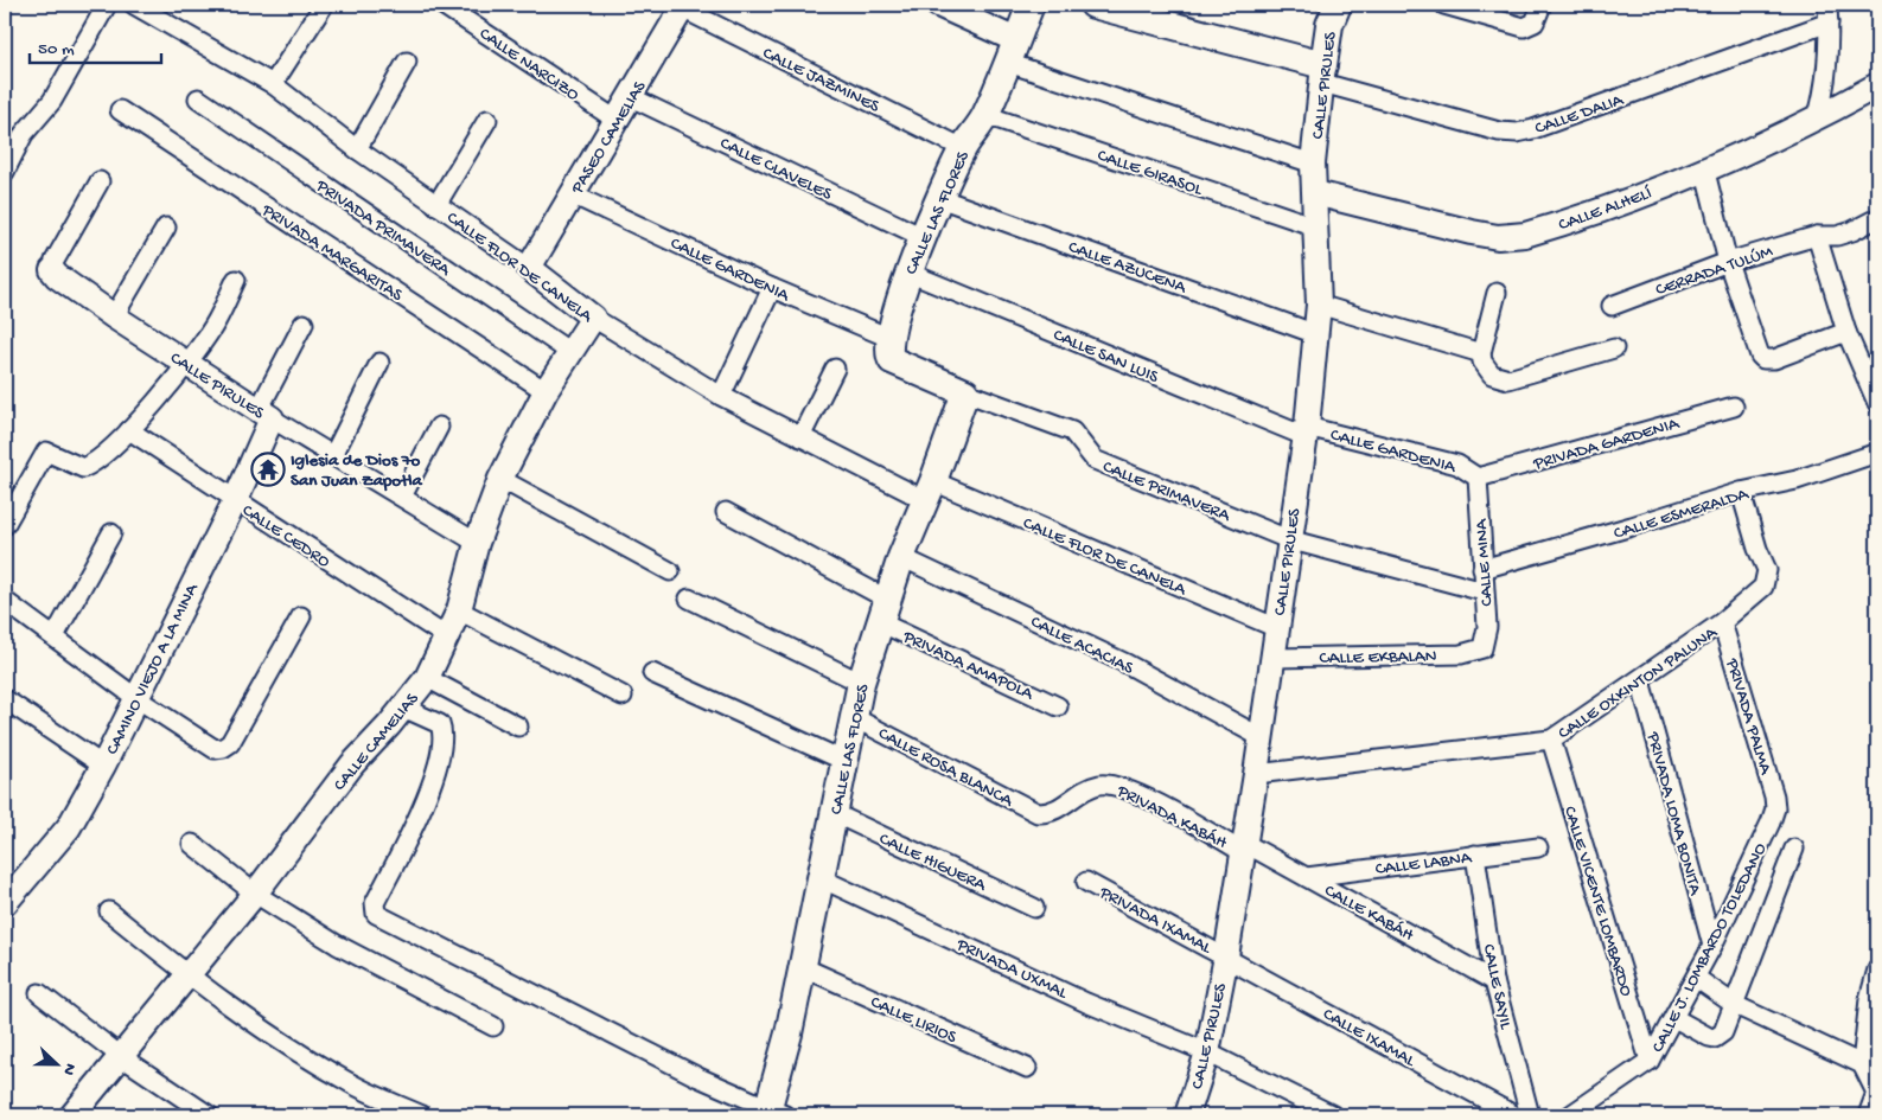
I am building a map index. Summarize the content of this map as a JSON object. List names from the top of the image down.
{
  "streets": {
    "main road": ["CALLE PIRULES", "CALLE LAS FLORES", "CALLE PRIMAVERA"],
    "street": [
      "CALLE NARCIZO",
      "CALLE JAZMINES",
      "CALLE DALIA",
      "PASEO CAMELIAS",
      "CALLE CLAVELES",
      "CALLE GIRASOL",
      "CALLE ALHELÍ",
      "PRIVADA PRIMAVERA",
      "PRIVADA MARGARITAS",
      "CALLE FLOR DE CANELA",
      "CALLE AZUCENA",
      "CALLE GARDENIA",
      "CERRADA TULÚM",
      "CALLE SAN LUIS",
      "PRIVADA GARDENIA",
      "CALLE ESMERALDA",
      "CALLE CEDRO",
      "CALLE MINA",
      "CALLE ACACIAS",
      "CALLE EKBALAN",
      "PRIVADA AMAPOLA",
      "CAMINO VIEJO A LA MINA",
      "CALLE OXKINTON PALUNA",
      "PRIVADA PALMA",
      "CALLE CAMELIAS",
      "CALLE ROSA BLANCA",
      "PRIVADA LOMA BONITA",
      "PRIVADA KABÁH",
      "CALLE HIGUERA",
      "CALLE LABNA",
      "CALLE VICENTE LOMBARDO",
      "CALLE KABÁH",
      "PRIVADA IXAMAL",
      "CALLE J. LOMBARDO TOLEDANO",
      "PRIVADA UXMAL",
      "CALLE SAYIL",
      "CALLE LIRIOS",
      "CALLE IXAMAL"
    ]
  },
  "crossings": [
    ["CALLE NARCIZO", "PASEO CAMELIAS"],
    ["CALLE JAZMINES", "PASEO CAMELIAS"],
    ["CALLE JAZMINES", "CALLE LAS FLORES"],
    ["CALLE PIRULES", "CALLE DALIA"],
    ["CALLE PIRULES", "CALLE GIRASOL"],
    ["CALLE PIRULES", "CALLE ALHELÍ"],
    ["CALLE PIRULES", "CALLE FLOR DE CANELA"],
    ["CALLE PIRULES", "CALLE AZUCENA"],
    ["CALLE PIRULES", "CALLE GARDENIA"],
    ["CALLE PIRULES", "CALLE SAN LUIS"],
    ["CALLE PIRULES", "CALLE PRIMAVERA"],
    ["CALLE PIRULES", "CALLE ACACIAS"],
    ["CALLE PIRULES", "CALLE EKBALAN"],
    ["CALLE PIRULES", "CAMINO VIEJO A LA MINA"],
    ["CALLE PIRULES", "CALLE OXKINTON PALUNA"],
    ["CALLE PIRULES", "CALLE CAMELIAS"],
    ["CALLE PIRULES", "PRIVADA KABÁH"],
    ["CALLE PIRULES", "CALLE KABÁH"],
    ["CALLE PIRULES", "PRIVADA IXAMAL"],
    ["CALLE PIRULES", "PRIVADA UXMAL"],
    ["CALLE PIRULES", "CALLE IXAMAL"],
    ["PASEO CAMELIAS", "CALLE CLAVELES"],
    ["PASEO CAMELIAS", "CALLE FLOR DE CANELA"],
    ["PASEO CAMELIAS", "CALLE GARDENIA"],
    ["CALLE CLAVELES", "CALLE LAS FLORES"],
    ["CALLE GIRASOL", "CALLE LAS FLORES"],
    ["CALLE LAS FLORES", "CALLE FLOR DE CANELA"],
    ["CALLE LAS FLORES", "CALLE AZUCENA"],
    ["CALLE LAS FLORES", "CALLE GARDENIA"],
    ["CALLE LAS FLORES", "CALLE SAN LUIS"],
    ["CALLE LAS FLORES", "CALLE PRIMAVERA"],
    ["CALLE LAS FLORES", "CALLE ACACIAS"],
    ["CALLE LAS FLORES", "PRIVADA AMAPOLA"],
    ["CALLE LAS FLORES", "CALLE ROSA BLANCA"],
    ["CALLE LAS FLORES", "CALLE HIGUERA"],
    ["CALLE LAS FLORES", "PRIVADA UXMAL"],
    ["CALLE LAS FLORES", "CALLE LIRIOS"],
    ["PRIVADA PRIMAVERA", "CALLE CAMELIAS"],
    ["PRIVADA MARGARITAS", "CALLE CAMELIAS"],
    ["CALLE FLOR DE CANELA", "CALLE CAMELIAS"],
    ["CALLE GARDENIA", "CALLE SAN LUIS"],
    ["CALLE GARDENIA", "PRIVADA GARDENIA"],
    ["CALLE GARDENIA", "CALLE PRIMAVERA"],
    ["CALLE GARDENIA", "CALLE MINA"],
    ["PRIVADA GARDENIA", "CALLE MINA"],
    ["CALLE ESMERALDA", "CALLE MINA"],
    ["CALLE ESMERALDA", "CALLE OXKINTON PALUNA"],
    ["CALLE CEDRO", "CAMINO VIEJO A LA MINA"],
    ["CALLE CEDRO", "CALLE CAMELIAS"],
    ["CALLE MINA", "CALLE EKBALAN"],
    ["CALLE OXKINTON PALUNA", "PRIVADA PALMA"],
    ["CALLE OXKINTON PALUNA", "PRIVADA LOMA BONITA"],
    ["CALLE OXKINTON PALUNA", "CALLE VICENTE LOMBARDO"],
    ["PRIVADA PALMA", "CALLE J. LOMBARDO TOLEDANO"],
    ["CALLE ROSA BLANCA", "PRIVADA KABÁH"],
    ["PRIVADA LOMA BONITA", "CALLE J. LOMBARDO TOLEDANO"],
    ["PRIVADA KABÁH", "CALLE KABÁH"],
    ["CALLE LABNA", "CALLE KABÁH"],
    ["CALLE LABNA", "CALLE SAYIL"],
    ["CALLE VICENTE LOMBARDO", "CALLE J. LOMBARDO TOLEDANO"],
    ["CALLE KABÁH", "CALLE SAYIL"],
    ["PRIVADA IXAMAL", "CALLE IXAMAL"]
  ],
  "places": {
    "temple": ["Iglesia de Dios 7o San Juan Zapotla"]
  },
  "scale_bar": "50 m",
  "north": "right"
}
